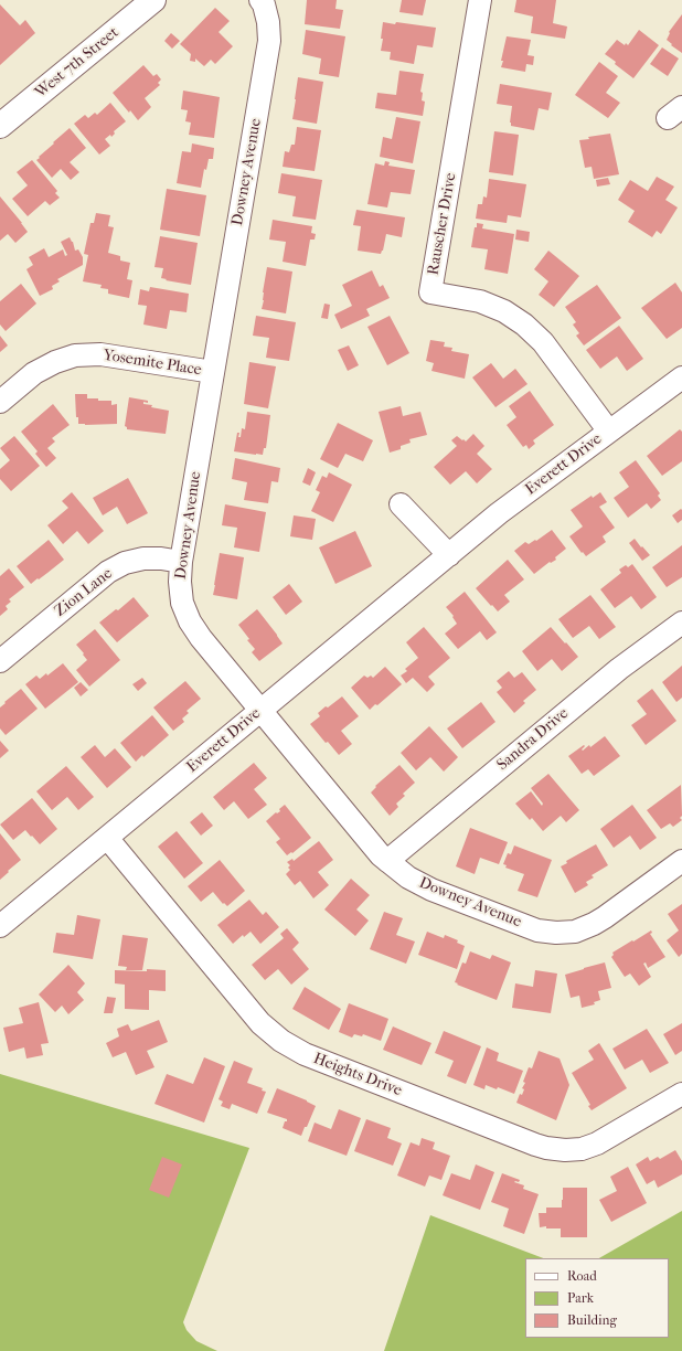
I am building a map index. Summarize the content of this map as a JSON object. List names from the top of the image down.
{
  "streets": {
    "main road": ["West 7th Street"],
    "street": [
      "Downey Avenue",
      "Rauscher Drive",
      "Yosemite Place",
      "Everett Drive",
      "Zion Lane",
      "Sandra Drive",
      "Heights Drive"
    ]
  },
  "crossings": [
    ["Downey Avenue", "Yosemite Place"],
    ["Downey Avenue", "Everett Drive"],
    ["Downey Avenue", "Zion Lane"],
    ["Downey Avenue", "Sandra Drive"],
    ["Rauscher Drive", "Everett Drive"],
    ["Everett Drive", "Heights Drive"]
  ],
  "legend": ["Road", "Park", "Building"]
}
